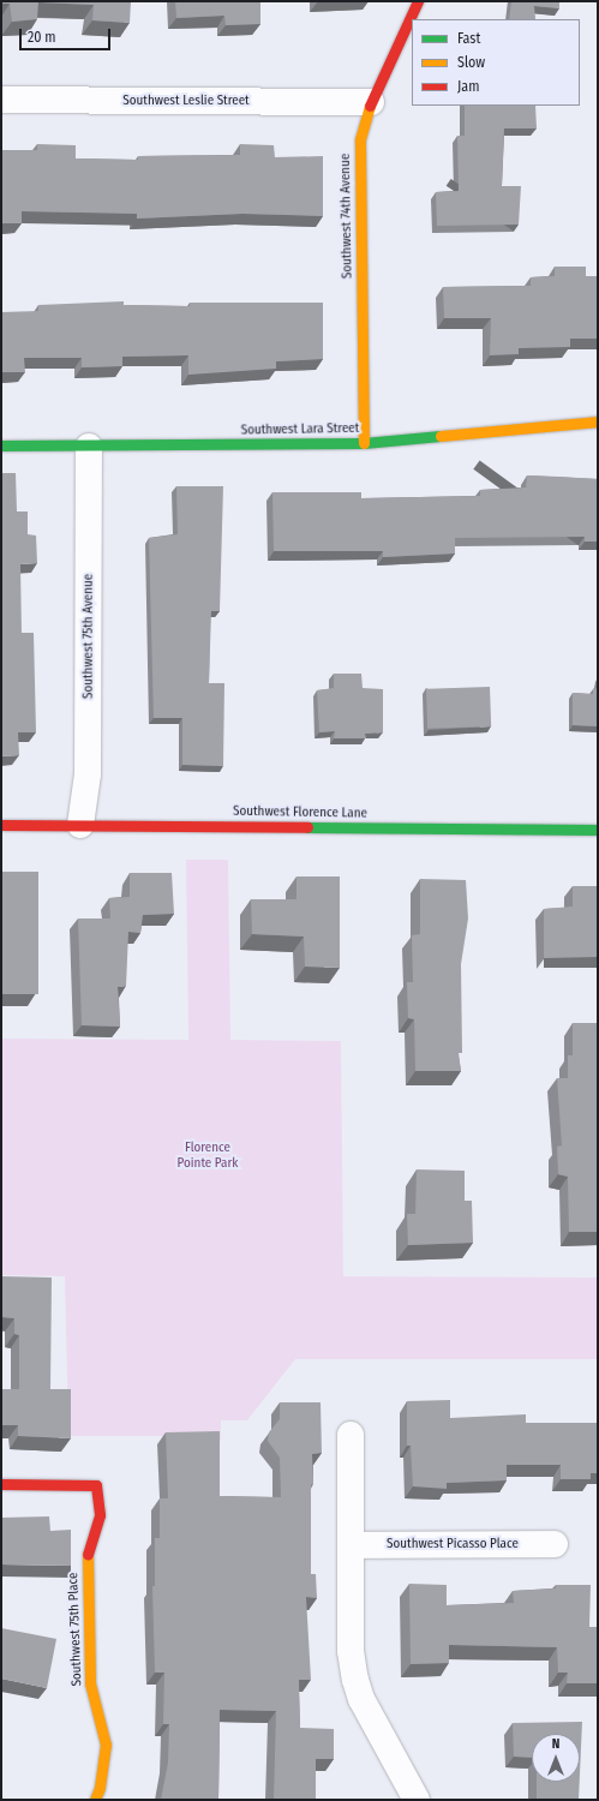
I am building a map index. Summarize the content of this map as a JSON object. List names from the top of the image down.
{
  "streets": {
    "street": [
      "Southwest Leslie Street",
      "Southwest 74th Avenue",
      "Southwest Lara Street",
      "Southwest 75th Avenue",
      "Southwest Florence Lane",
      "Southwest Picasso Place",
      "Southwest 75th Place"
    ]
  },
  "crossings": [
    ["Southwest Leslie Street", "Southwest 74th Avenue"],
    ["Southwest 74th Avenue", "Southwest Lara Street"],
    ["Southwest Lara Street", "Southwest 75th Avenue"],
    ["Southwest 75th Avenue", "Southwest Florence Lane"]
  ],
  "parks": ["Florence Pointe Park"],
  "legend": ["Fast", "Slow", "Jam"],
  "scale_bar": "20 m",
  "north": "top"
}
